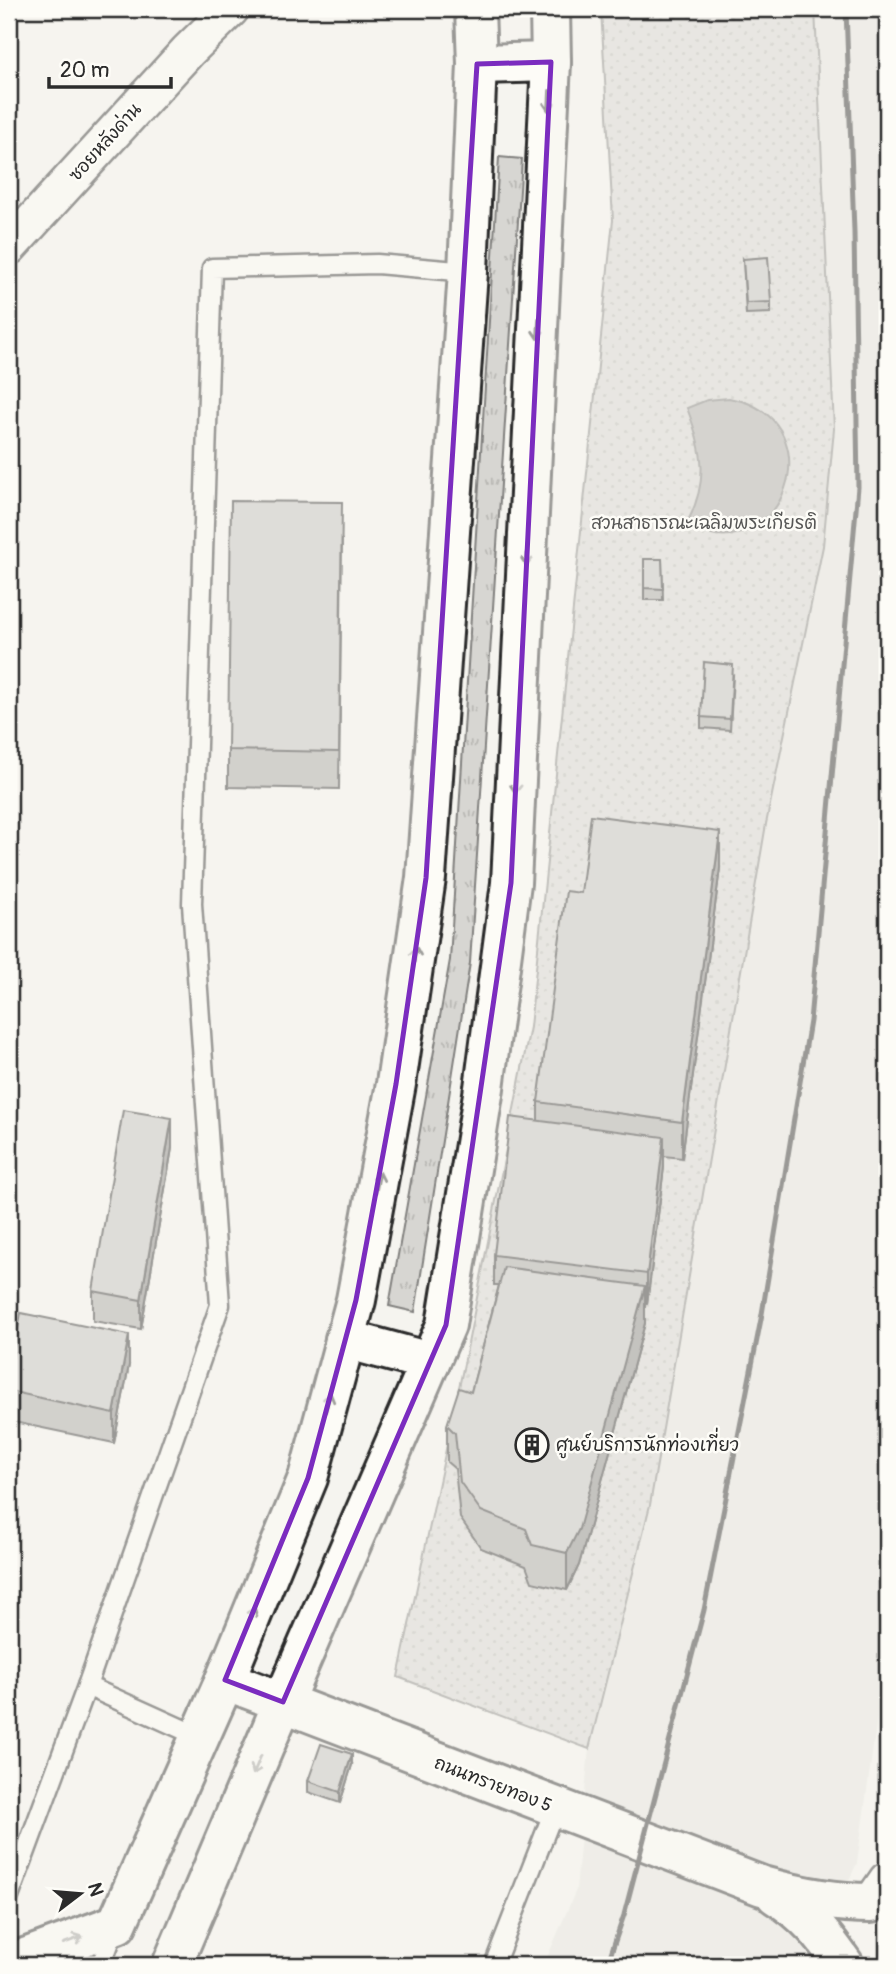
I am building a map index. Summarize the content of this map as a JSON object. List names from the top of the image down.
{
  "streets": {
    "main road": ["ถนนทรายทอง 5"],
    "street": ["ซอยหลังด่าน"]
  },
  "parks": ["สวนสาธารณะเฉลิมพระเกียรติ"],
  "places": {
    "building": ["ศูนย์บริการนักท่องเที่ยว"]
  },
  "scale_bar": "20 m",
  "north": "right"
}
